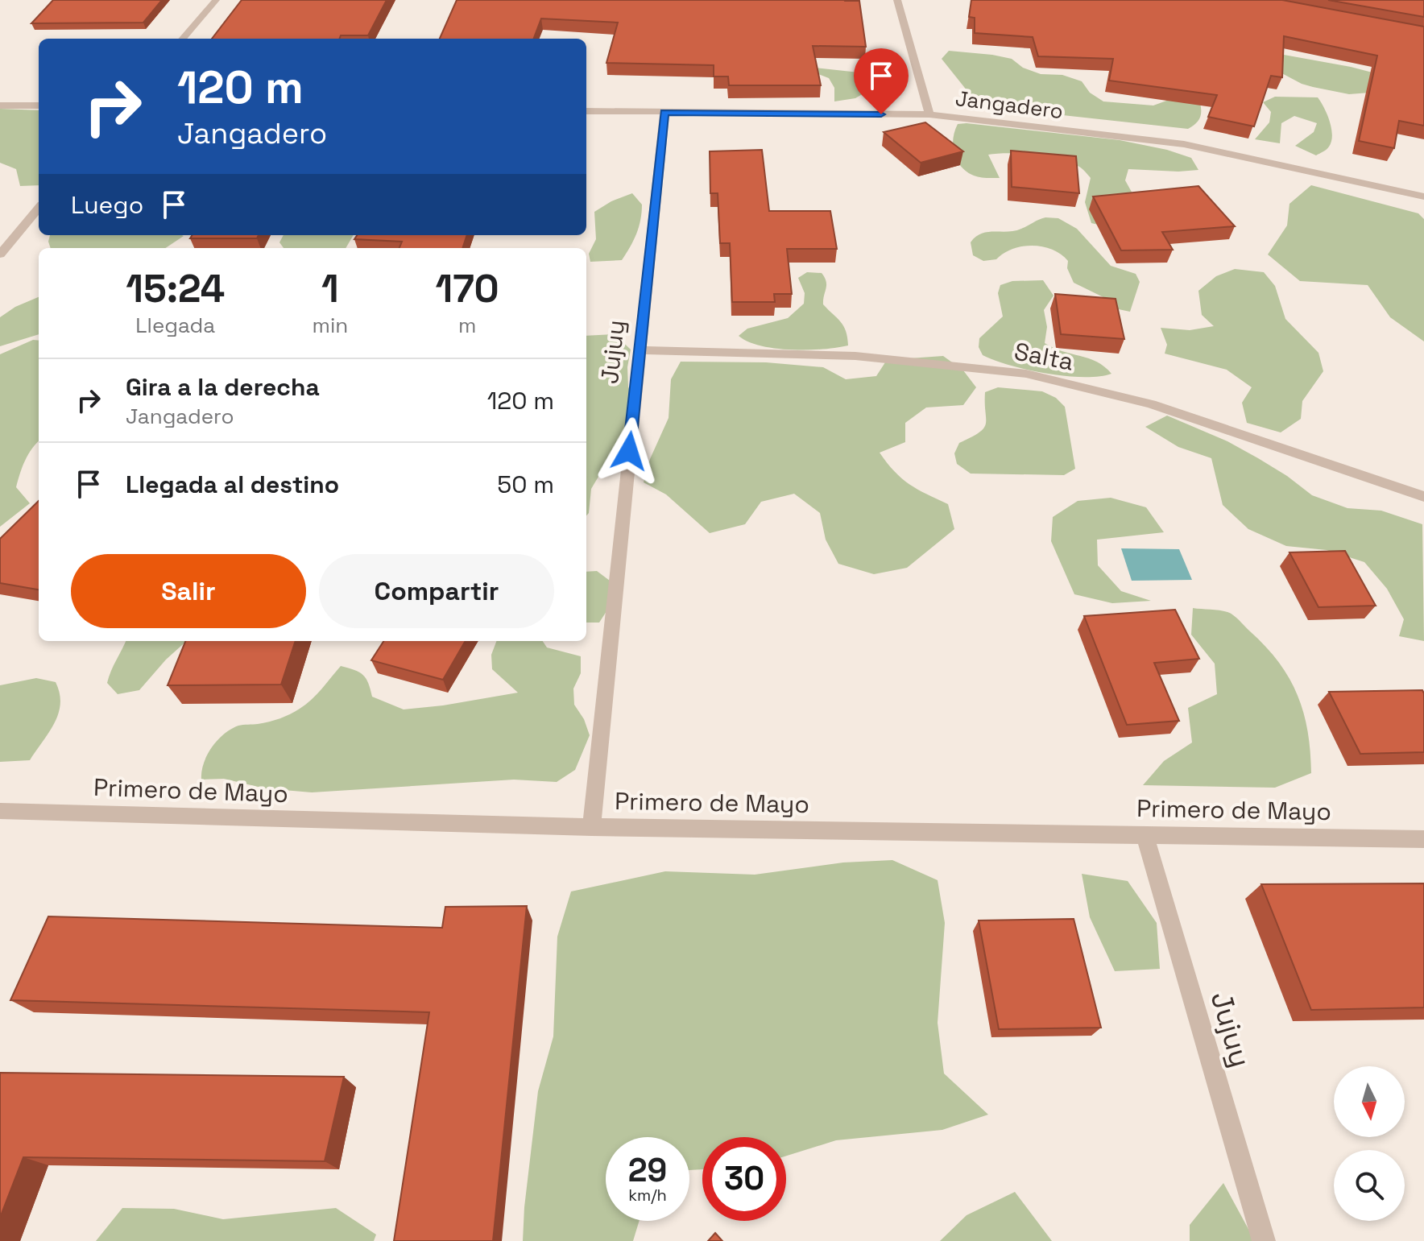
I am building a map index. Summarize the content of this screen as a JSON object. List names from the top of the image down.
{
  "streets": {
    "street": [
      "Jangadero",
      "Jujuy",
      "Salta",
      "Primero de Mayo"
    ]
  },
  "crossings": [
    ["Jangadero", "Jujuy"],
    ["Jujuy", "Salta"],
    ["Jujuy", "Primero de Mayo"]
  ],
  "north": "bottom",
  "page": {
    "turn": ["120 m", "Jangadero"],
    "then": "Luego",
    "eta": [
      "15:24",
      "Llegada",
      "1",
      "min",
      "170",
      "m"
    ],
    "list": [
      {
        "name": "Gira a la derecha",
        "note": "Jangadero",
        "value": "120 m"
      },
      {
        "name": "Llegada al destino",
        "value": "50 m"
      }
    ],
    "buttons": ["Salir", "Compartir"],
    "speed": "29 km/h",
    "limit": "30"
  }
}
